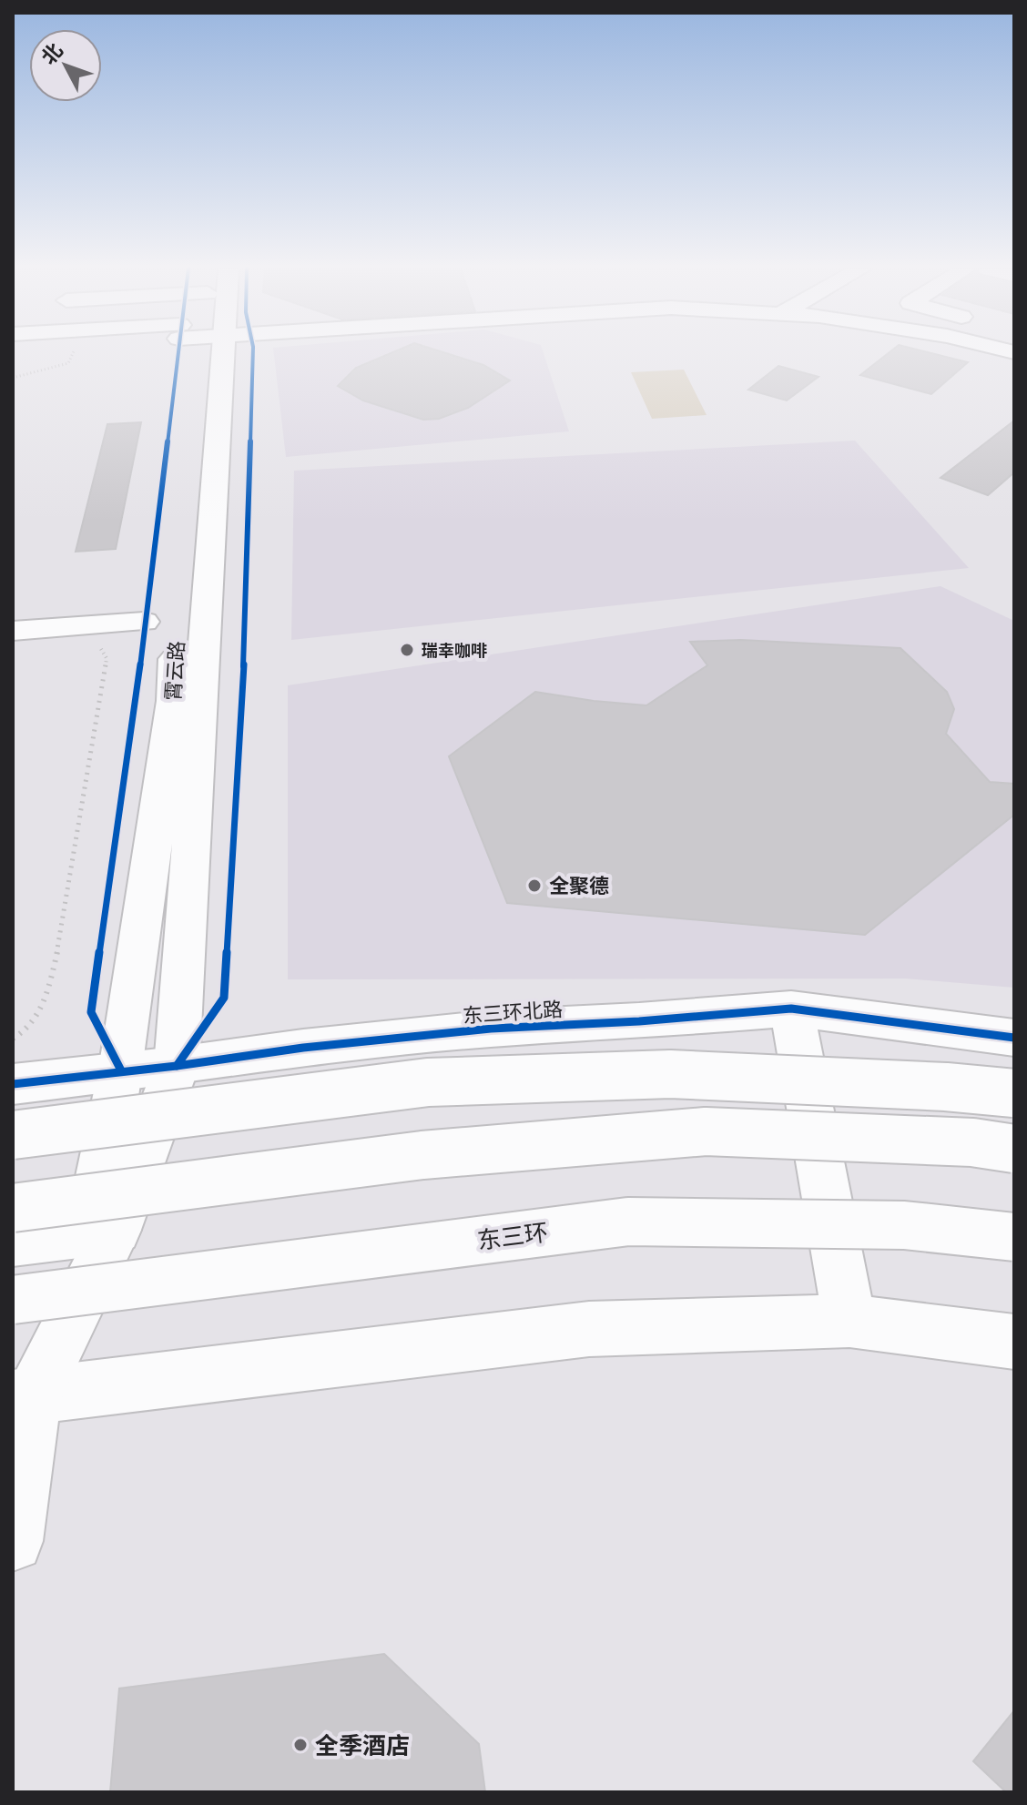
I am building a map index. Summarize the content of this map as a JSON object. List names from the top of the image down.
{
  "streets": {
    "main road": ["霄云路", "东三环北路", "东三环"]
  },
  "crossings": [
    ["霄云路", "东三环北路"]
  ],
  "places": ["瑞幸咖啡", "全聚德", "全季酒店"],
  "north": "top left"
}
